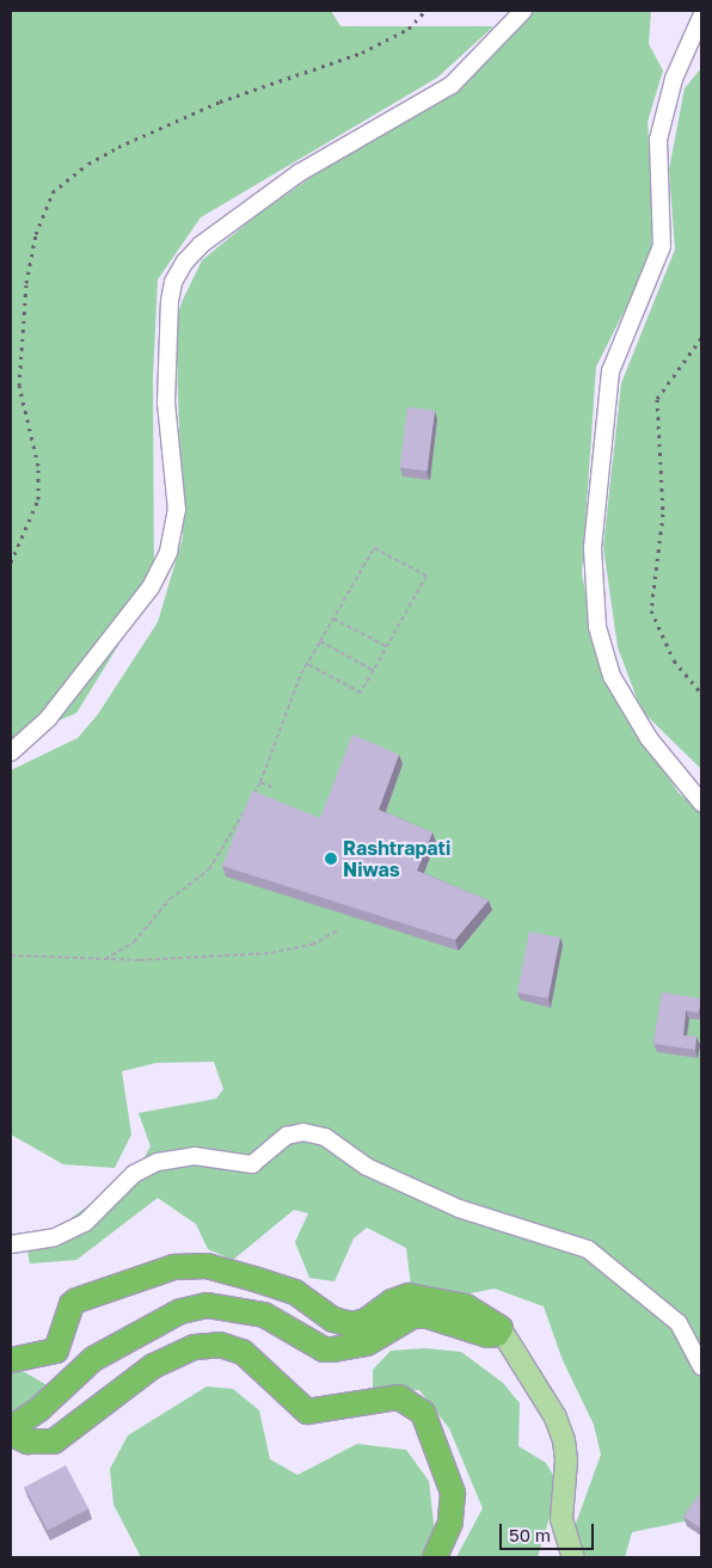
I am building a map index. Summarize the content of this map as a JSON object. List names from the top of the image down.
{
  "places": ["Rashtrapati Niwas"],
  "scale_bar": "50 m"
}
